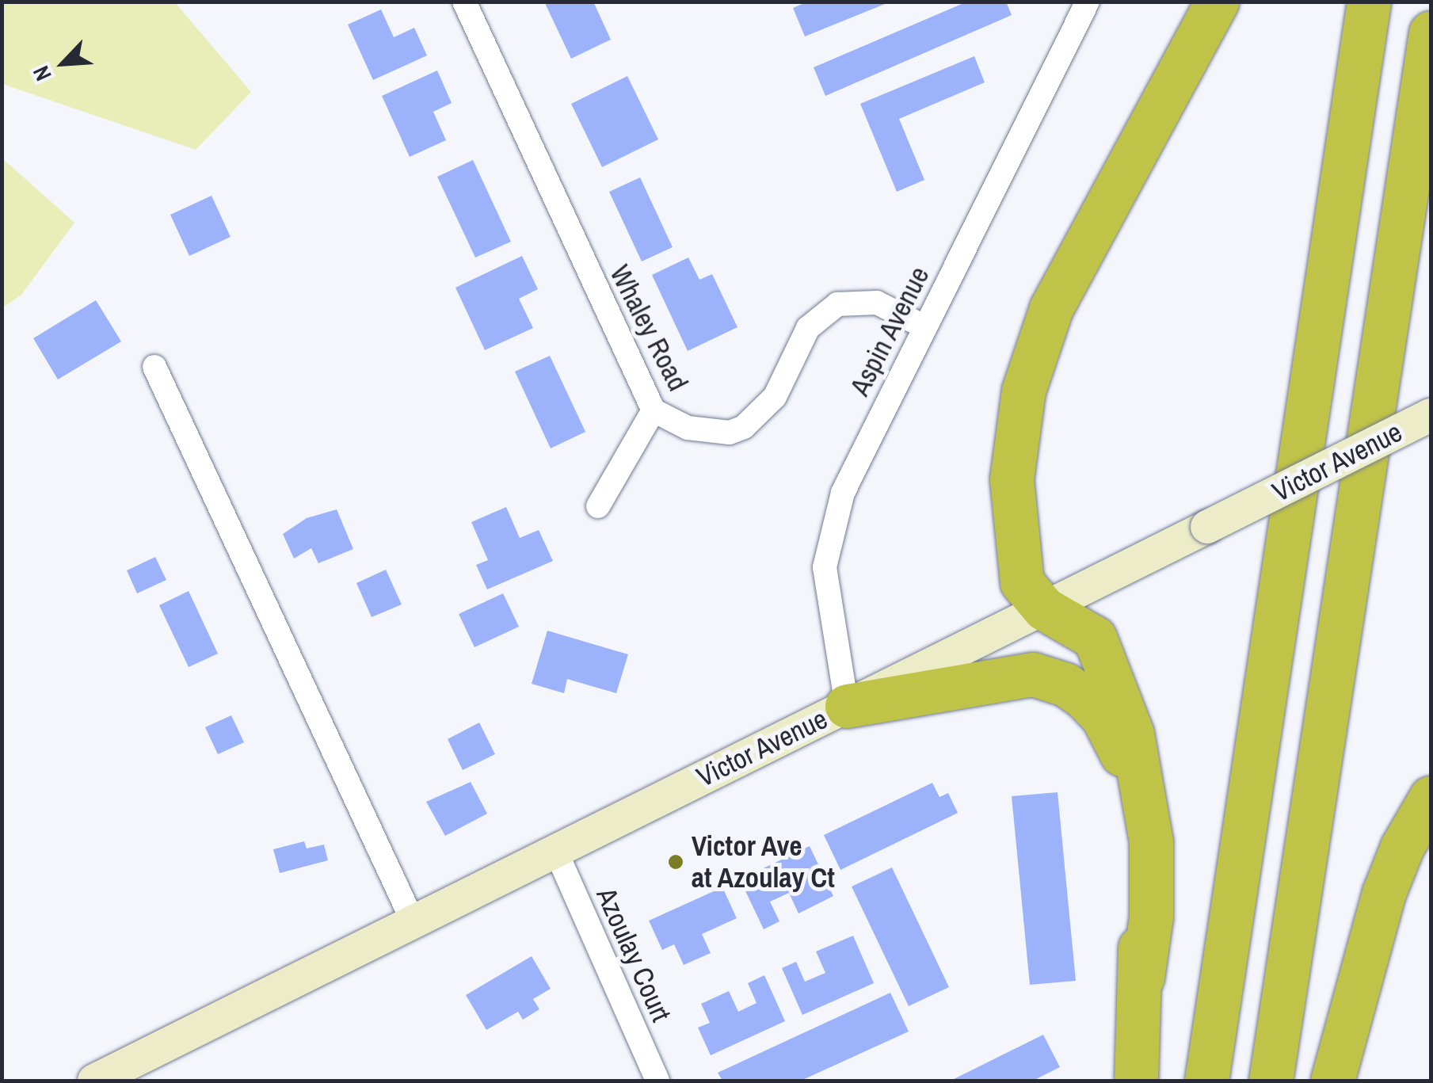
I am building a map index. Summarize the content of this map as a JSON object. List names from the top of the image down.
{
  "streets": {
    "main road": ["Victor Avenue"],
    "street": ["Whaley Road", "Aspin Avenue", "Azoulay Court"]
  },
  "crossings": [
    ["Whaley Road", "Aspin Avenue"],
    ["Aspin Avenue", "Victor Avenue"],
    ["Victor Avenue", "Azoulay Court"]
  ],
  "places": ["Victor Ave at Azoulay Ct"],
  "north": "bottom left"
}
